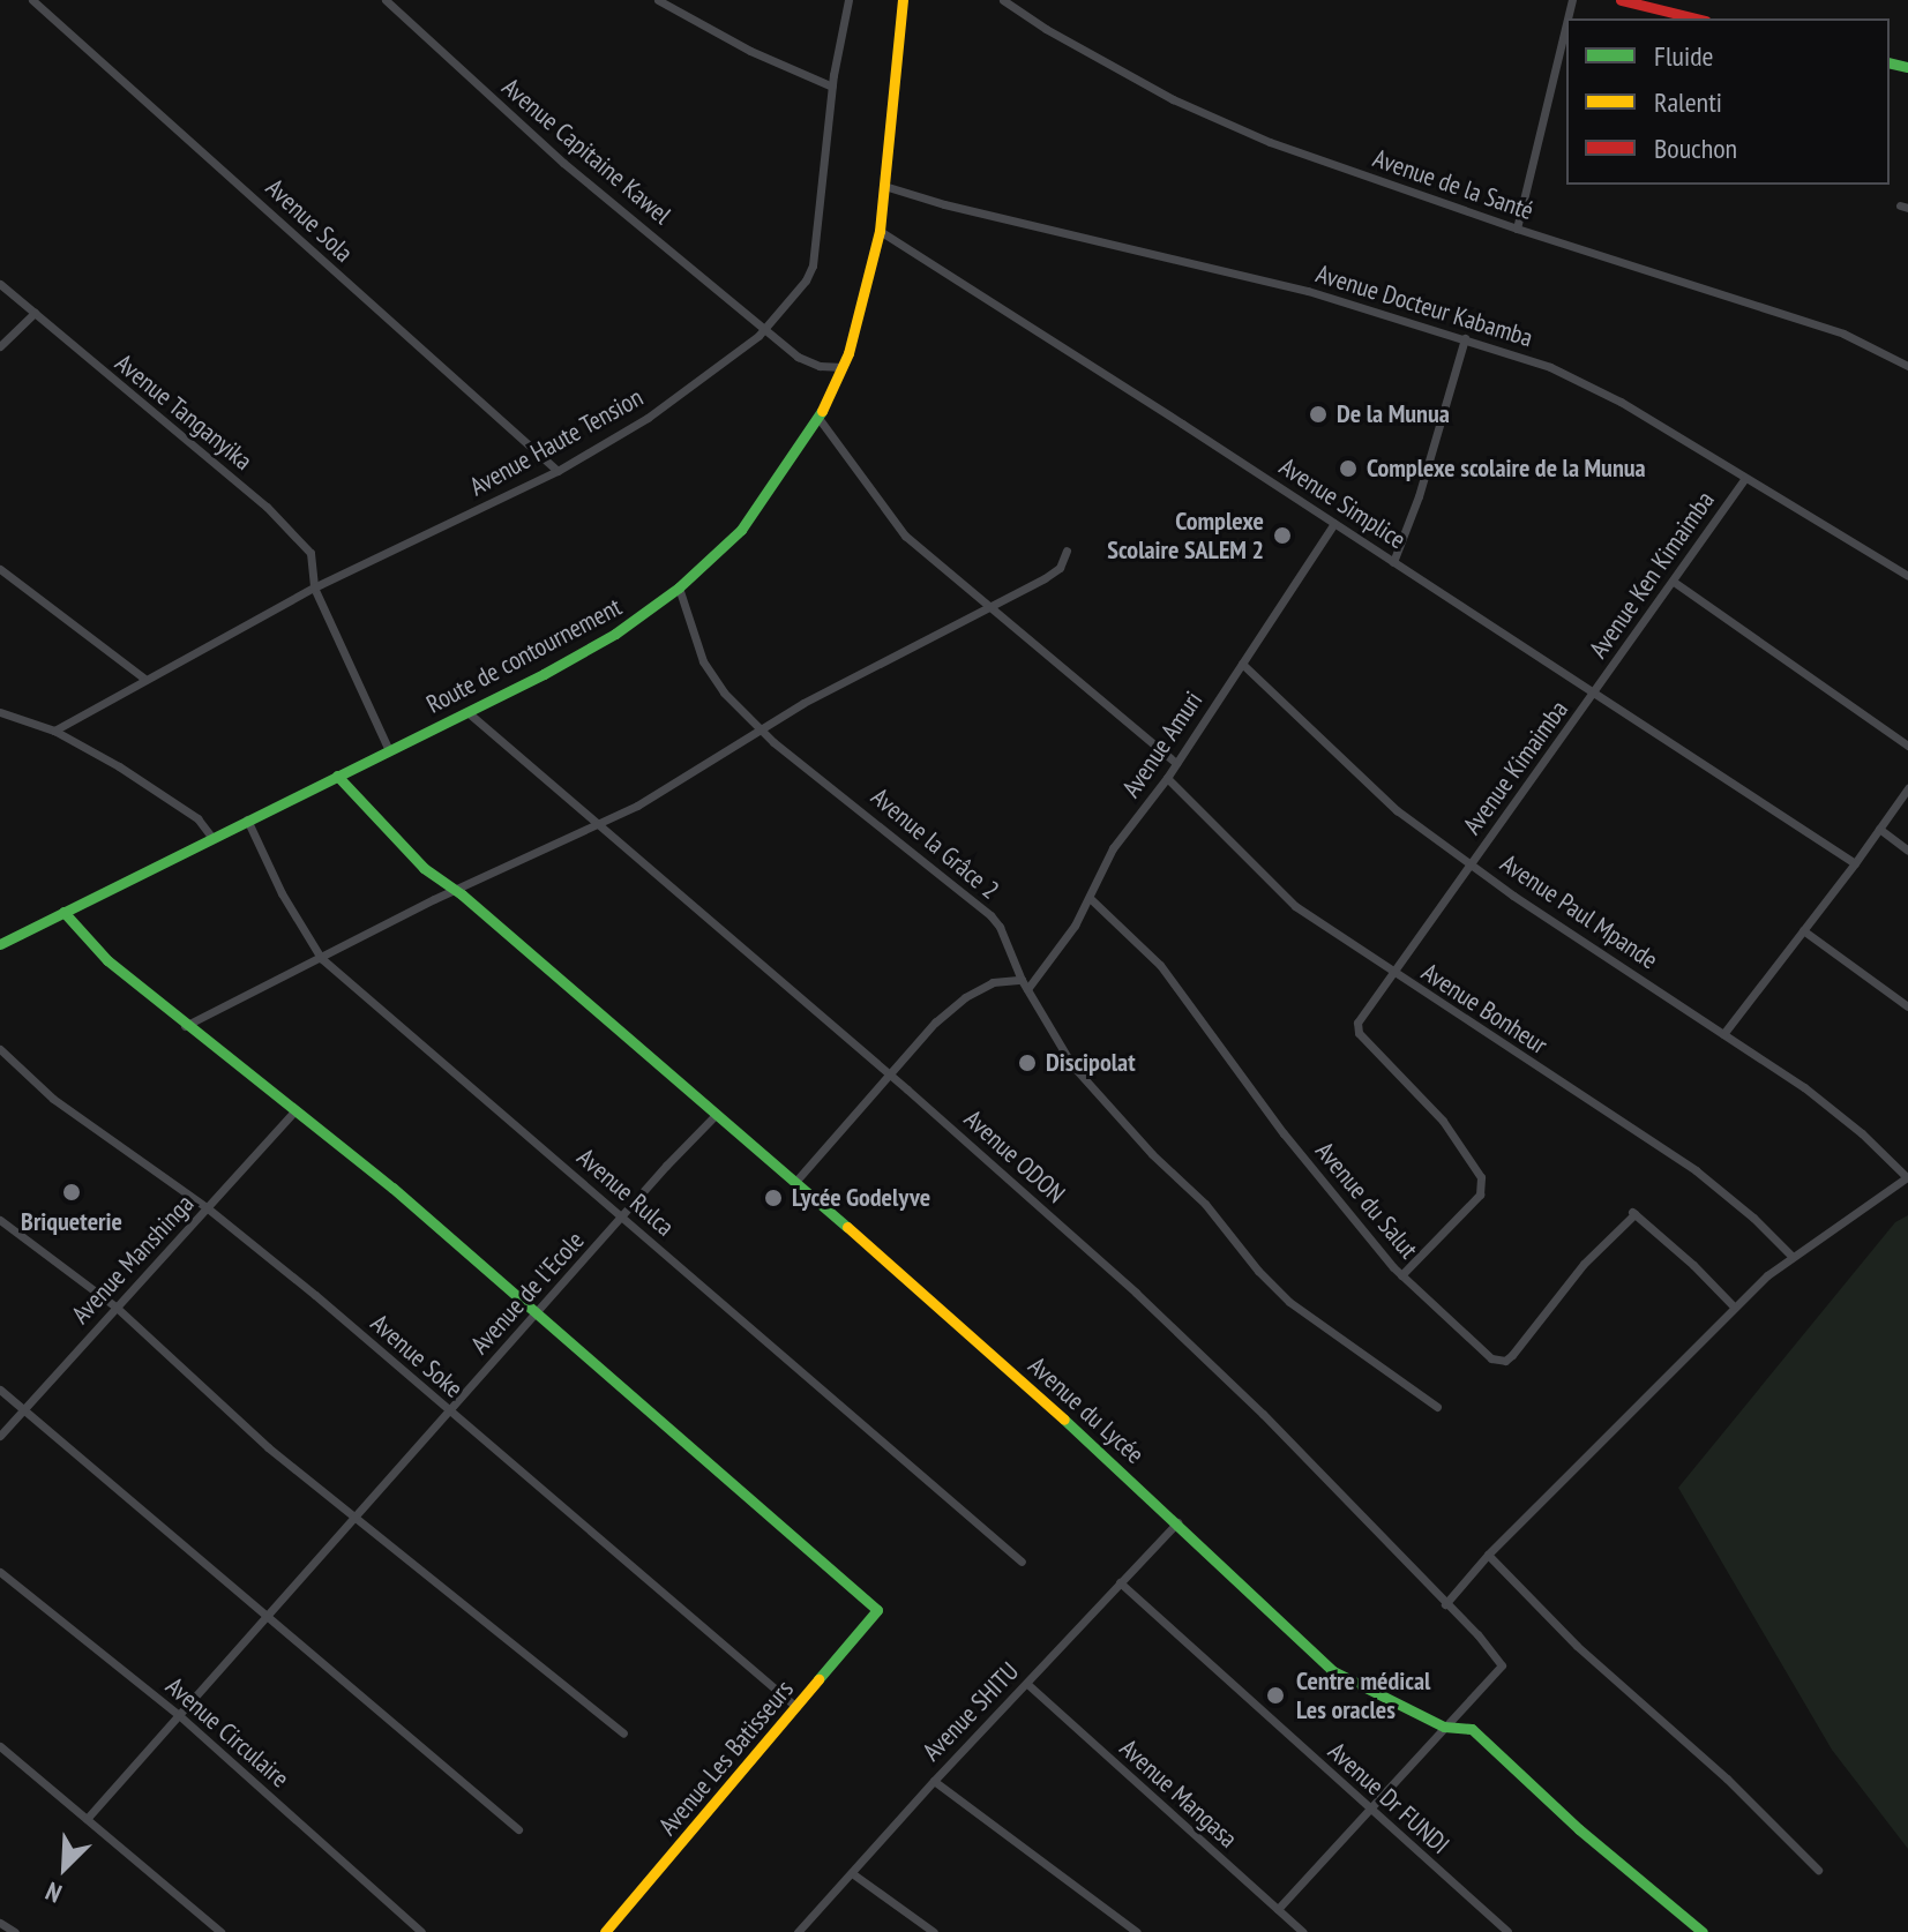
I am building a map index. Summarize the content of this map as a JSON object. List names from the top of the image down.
{
  "streets": {
    "street": [
      "Avenue Capitaine Kawel",
      "Avenue de la Santé",
      "Avenue Sola",
      "Avenue Docteur Kabamba",
      "Avenue Tanganyika",
      "Avenue Haute Tension",
      "Avenue Simplice",
      "Avenue Ken Kimaimba",
      "Route de contournement",
      "Avenue Amuri",
      "Avenue Kimaimba",
      "Avenue la Grâce 2",
      "Avenue Paul Mpande",
      "Avenue Bonheur",
      "Avenue ODON",
      "Avenue Rulca",
      "Avenue du Salut",
      "Avenue Manshinga",
      "Avenue de l'Ecole",
      "Avenue Soke",
      "Avenue du Lycée",
      "Avenue SHITU",
      "Avenue Circulaire",
      "Avenue Les Batisseurs",
      "Avenue Mangasa",
      "Avenue Dr FUNDI"
    ]
  },
  "crossings": [
    ["Avenue Capitaine Kawel", "Avenue Haute Tension"],
    ["Avenue Sola", "Avenue Haute Tension"],
    ["Avenue Docteur Kabamba", "Avenue Ken Kimaimba"],
    ["Avenue Docteur Kabamba", "Route de contournement"],
    ["Avenue Tanganyika", "Avenue Haute Tension"],
    ["Avenue Tanganyika", "Route de contournement"],
    ["Avenue Simplice", "Avenue Ken Kimaimba"],
    ["Avenue Simplice", "Route de contournement"],
    ["Avenue Simplice", "Avenue Amuri"],
    ["Avenue Simplice", "Avenue Kimaimba"],
    ["Avenue Ken Kimaimba", "Avenue Kimaimba"],
    ["Route de contournement", "Avenue la Grâce 2"],
    ["Route de contournement", "Avenue ODON"],
    ["Route de contournement", "Avenue Rulca"],
    ["Route de contournement", "Avenue du Lycée"],
    ["Avenue Amuri", "Avenue la Grâce 2"],
    ["Avenue Amuri", "Avenue Paul Mpande"],
    ["Avenue Amuri", "Avenue Bonheur"],
    ["Avenue Amuri", "Avenue du Salut"],
    ["Avenue Kimaimba", "Avenue Paul Mpande"],
    ["Avenue Kimaimba", "Avenue Bonheur"],
    ["Avenue Kimaimba", "Avenue du Salut"],
    ["Avenue ODON", "Avenue du Lycée"],
    ["Avenue Rulca", "Avenue de l'Ecole"],
    ["Avenue Manshinga", "Avenue Soke"],
    ["Avenue de l'Ecole", "Avenue Soke"],
    ["Avenue de l'Ecole", "Avenue du Lycée"],
    ["Avenue de l'Ecole", "Avenue Circulaire"],
    ["Avenue de l'Ecole", "Avenue Les Batisseurs"],
    ["Avenue Soke", "Avenue Les Batisseurs"],
    ["Avenue du Lycée", "Avenue SHITU"],
    ["Avenue SHITU", "Avenue Mangasa"],
    ["Avenue SHITU", "Avenue Dr FUNDI"]
  ],
  "places": [
    "De la Munua",
    "Complexe scolaire de la Munua",
    "Complexe Scolaire SALEM 2",
    "Discipolat",
    "Briqueterie",
    "Lycée Godelyve",
    "Centre médical Les oracles"
  ],
  "legend": ["Fluide", "Ralenti", "Bouchon"],
  "north": "bottom left"
}
